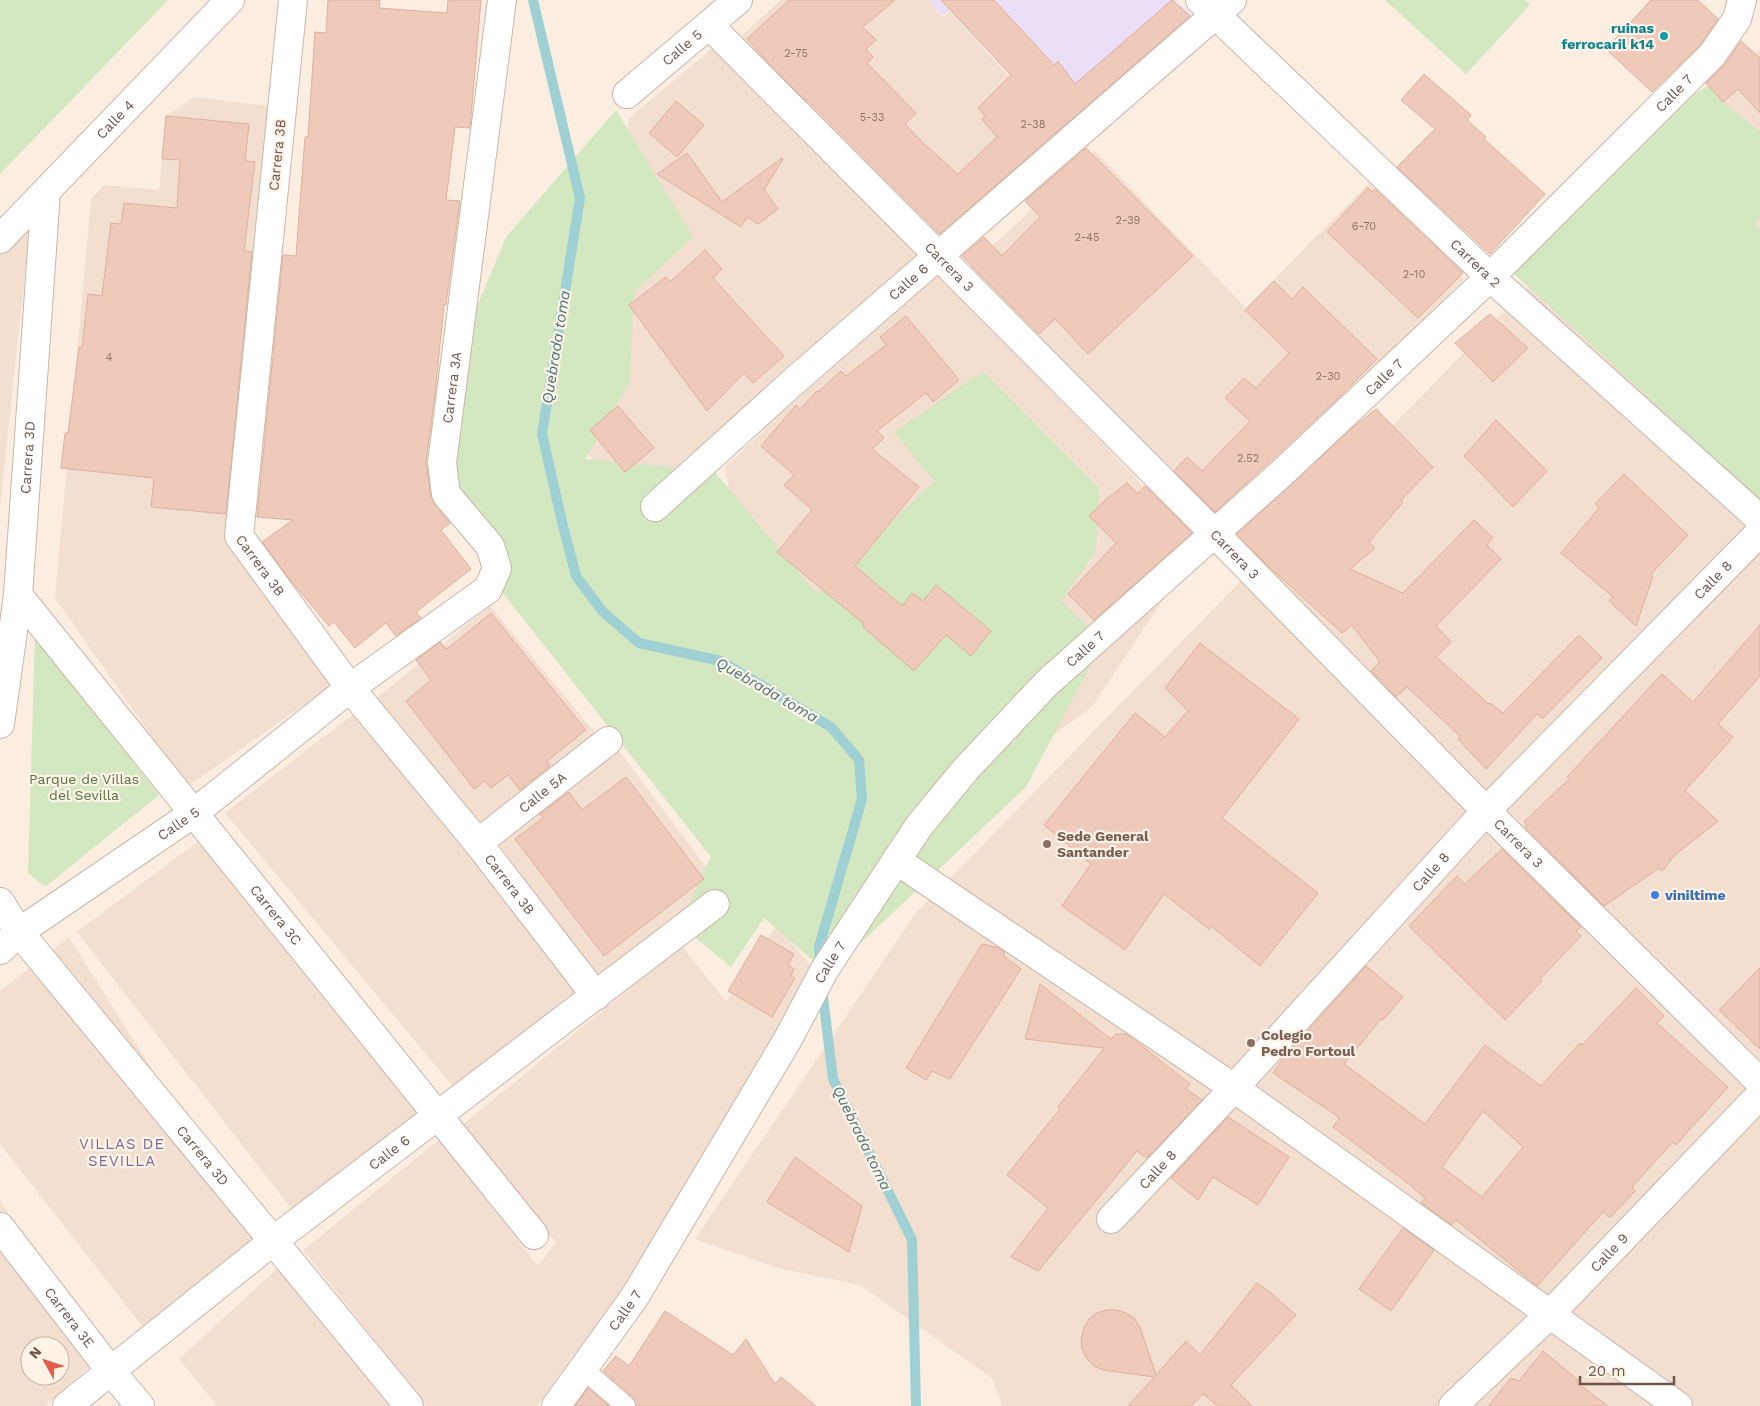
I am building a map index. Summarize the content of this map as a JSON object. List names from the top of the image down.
{
  "streets": {
    "street": [
      "Calle 5",
      "Calle 7",
      "Calle 4",
      "Carrera 3B",
      "Carrera 2",
      "Carrera 3",
      "Calle 6",
      "Carrera 3A",
      "Carrera 3D",
      "Calle 8",
      "Calle 5A",
      "Carrera 3C",
      "Calle 9",
      "Carrera 3E"
    ]
  },
  "crossings": [
    ["Calle 5", "Carrera 3B"],
    ["Calle 5", "Carrera 3"],
    ["Calle 5", "Carrera 3A"],
    ["Calle 5", "Carrera 3D"],
    ["Calle 5", "Carrera 3C"],
    ["Calle 7", "Carrera 2"],
    ["Calle 7", "Carrera 3"],
    ["Calle 4", "Carrera 3D"],
    ["Carrera 3B", "Calle 6"],
    ["Carrera 3B", "Carrera 3A"],
    ["Carrera 3B", "Calle 5A"],
    ["Carrera 2", "Calle 6"],
    ["Carrera 3", "Calle 6"],
    ["Carrera 3", "Calle 8"],
    ["Calle 6", "Carrera 3D"],
    ["Calle 6", "Carrera 3C"],
    ["Calle 6", "Carrera 3E"],
    ["Carrera 3D", "Carrera 3C"]
  ],
  "districts": ["VILLAS DE SEVILLA"],
  "water": ["Quebrada toma"],
  "parks": ["Parque de Villas del Sevilla"],
  "places": [
    "ruinas ferrocaril k14",
    "Sede General Santander",
    "viniltime",
    "Colegio Pedro Fortoul"
  ],
  "house_numbers": [
    "2-75",
    "5-33",
    "2-38",
    "2-39",
    "6-70",
    "2-45",
    "2-10",
    "4",
    "2-30",
    "2.52"
  ],
  "scale_bar": "20 m",
  "north": "top left"
}
